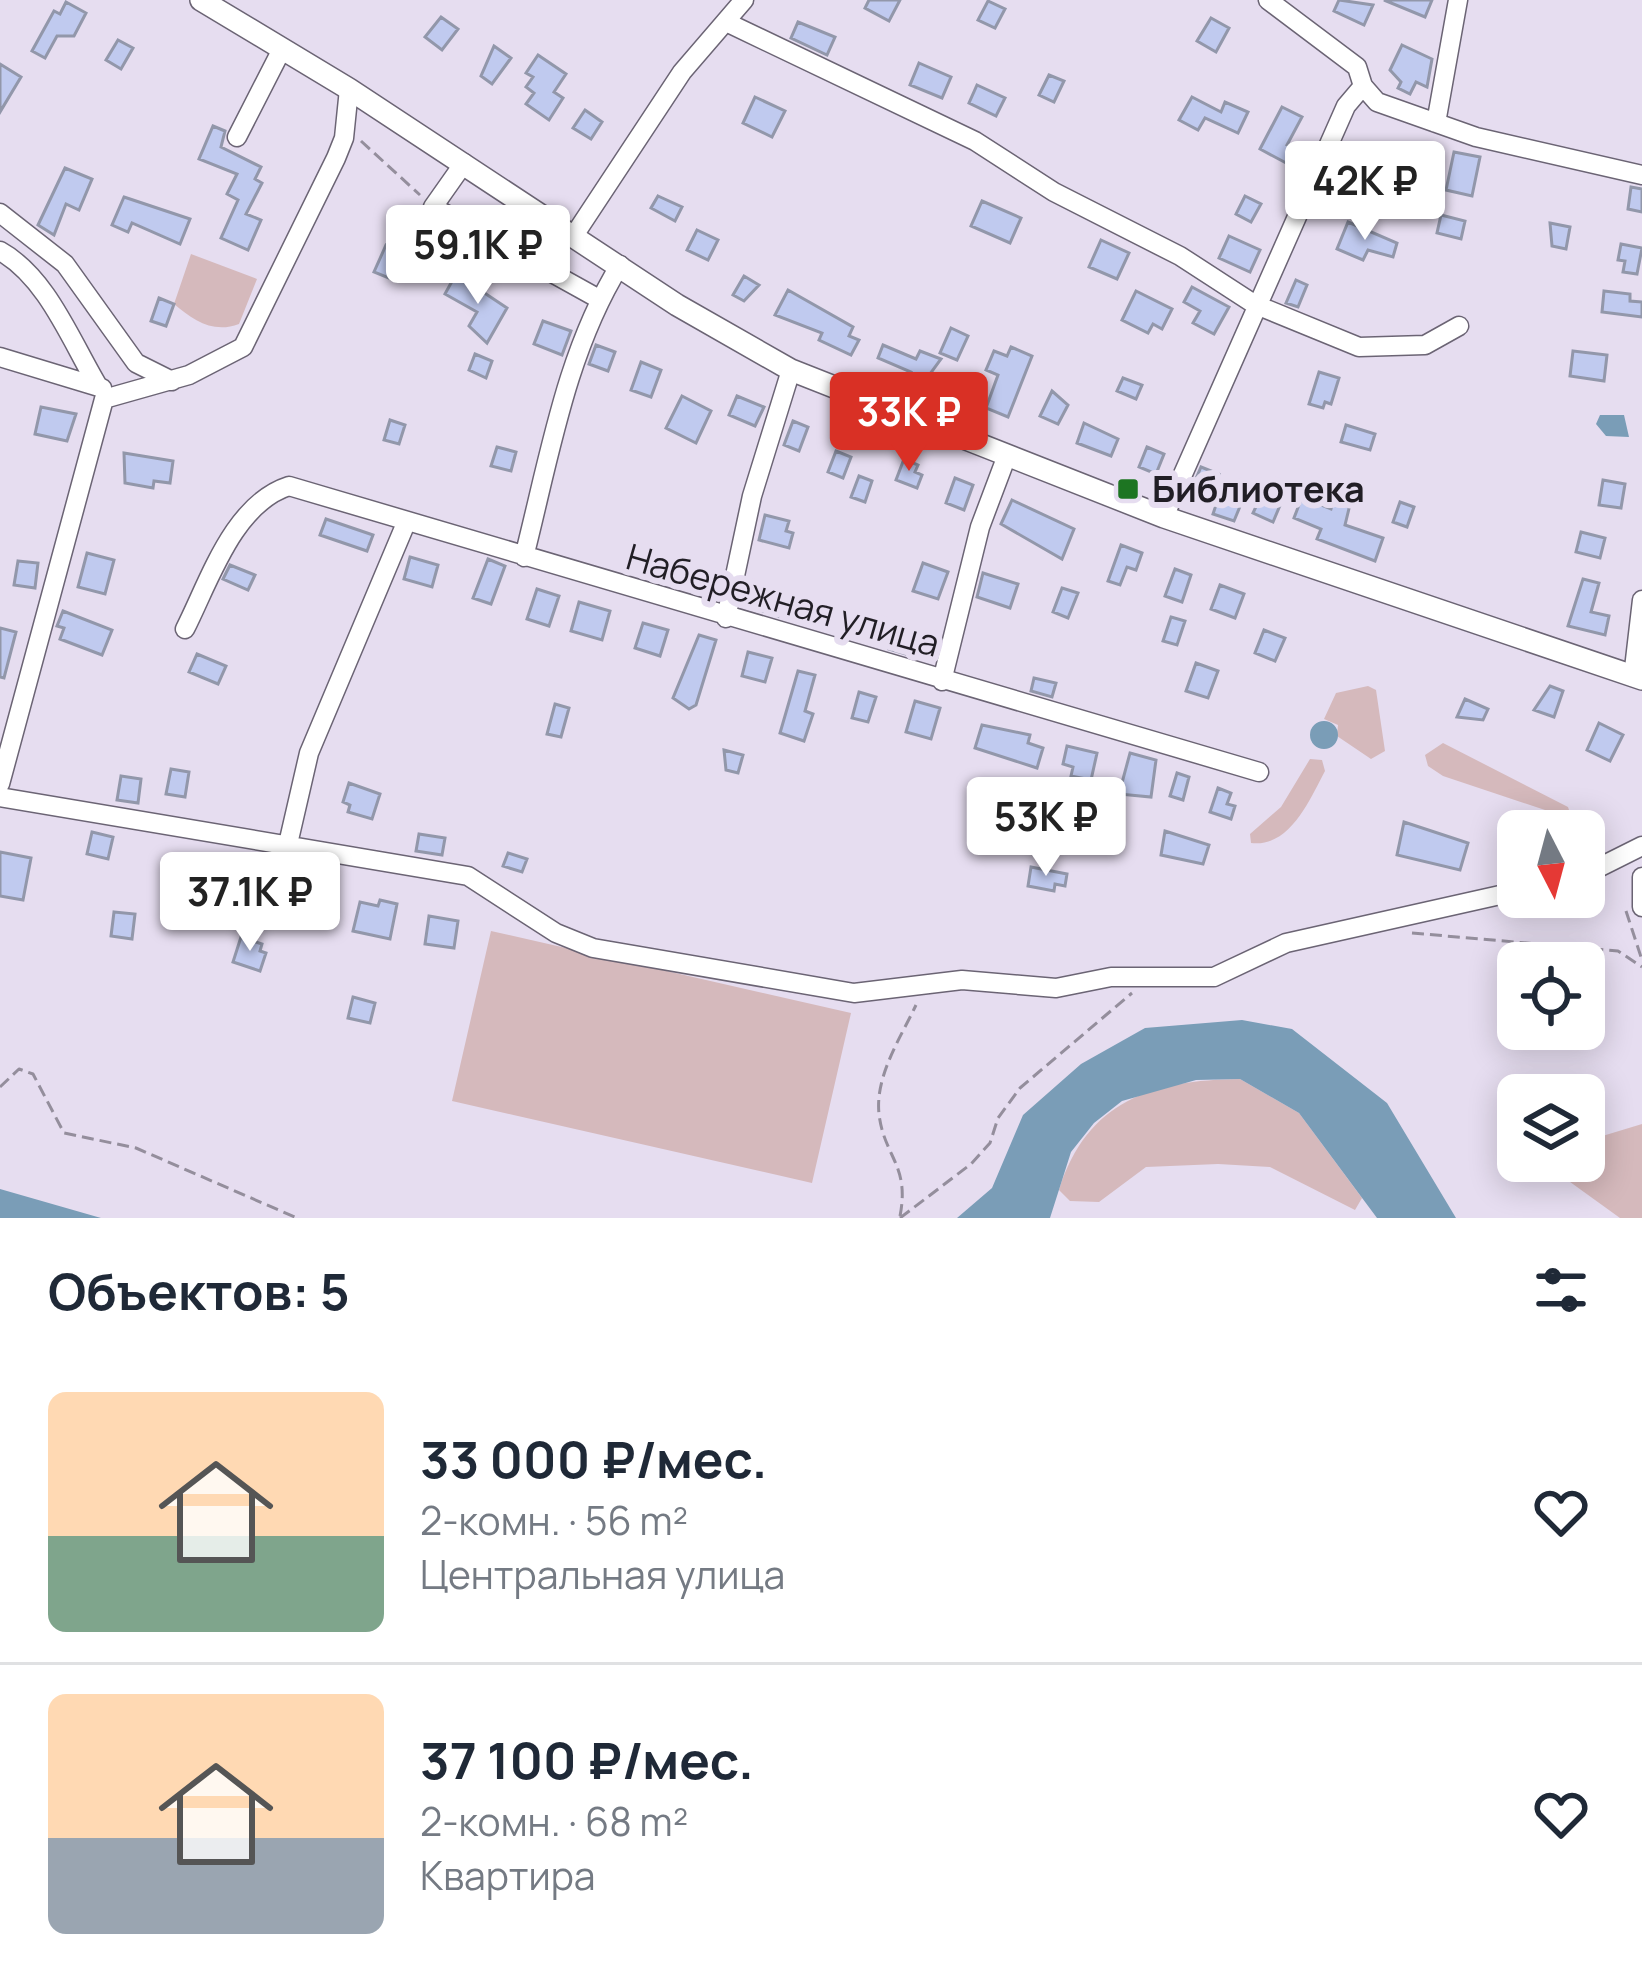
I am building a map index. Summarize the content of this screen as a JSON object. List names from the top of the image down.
{
  "streets": {
    "street": ["Набережная улица"]
  },
  "places": {
    "transit": ["Библиотека"]
  },
  "north": "bottom",
  "page": {
    "price": [
      "42K ₽",
      "59.1K ₽",
      "33K ₽",
      "53K ₽",
      "37.1K ₽"
    ],
    "heading": "Объектов: 5",
    "list": [
      {
        "name": "33 000 ₽/мес.",
        "note": "2-комн. · 56 m² · Центральная улица"
      },
      {
        "name": "37 100 ₽/мес.",
        "note": "2-комн. · 68 m² · Квартира"
      }
    ]
  }
}
